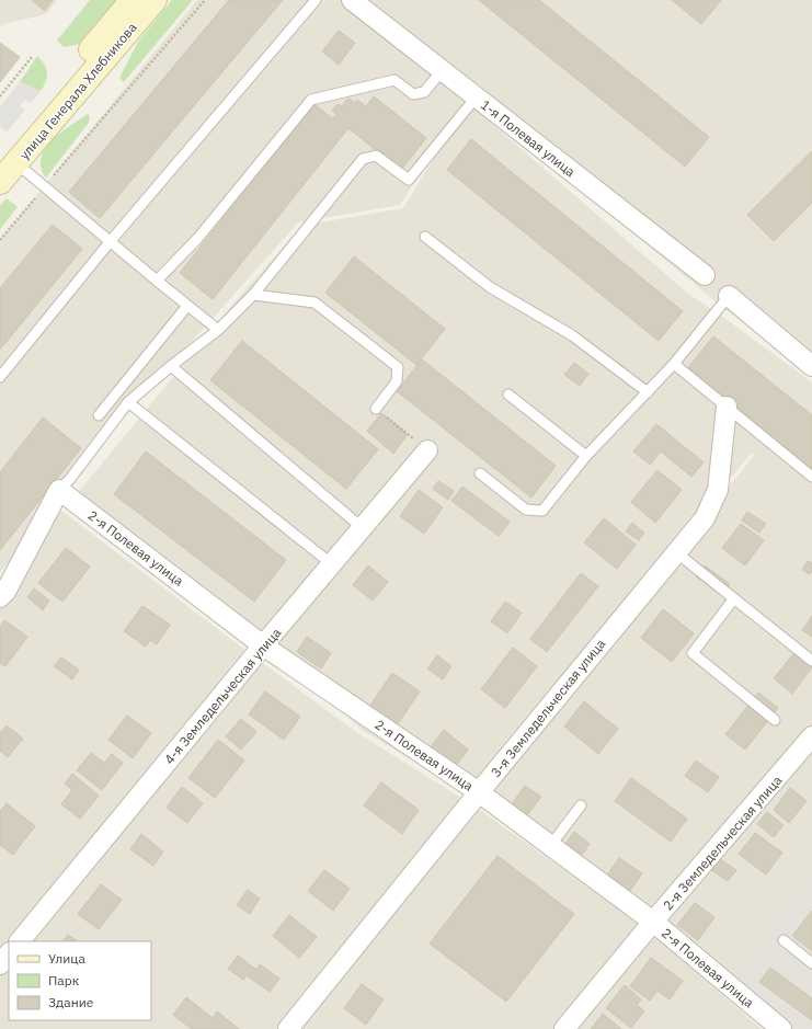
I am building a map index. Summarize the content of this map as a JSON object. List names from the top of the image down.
{
  "streets": {
    "main road": ["улица Генерала Хлебникова"],
    "street": [
      "1-я Полевая улица",
      "2-я Полевая улица",
      "4-я Земледельческая улица",
      "3-я Земледельческая улица",
      "2-я Земледельческая улица"
    ]
  },
  "crossings": [
    ["2-я Полевая улица", "4-я Земледельческая улица"],
    ["2-я Полевая улица", "3-я Земледельческая улица"],
    ["2-я Полевая улица", "2-я Земледельческая улица"]
  ],
  "legend": ["Улица", "Парк", "Здание"]
}
